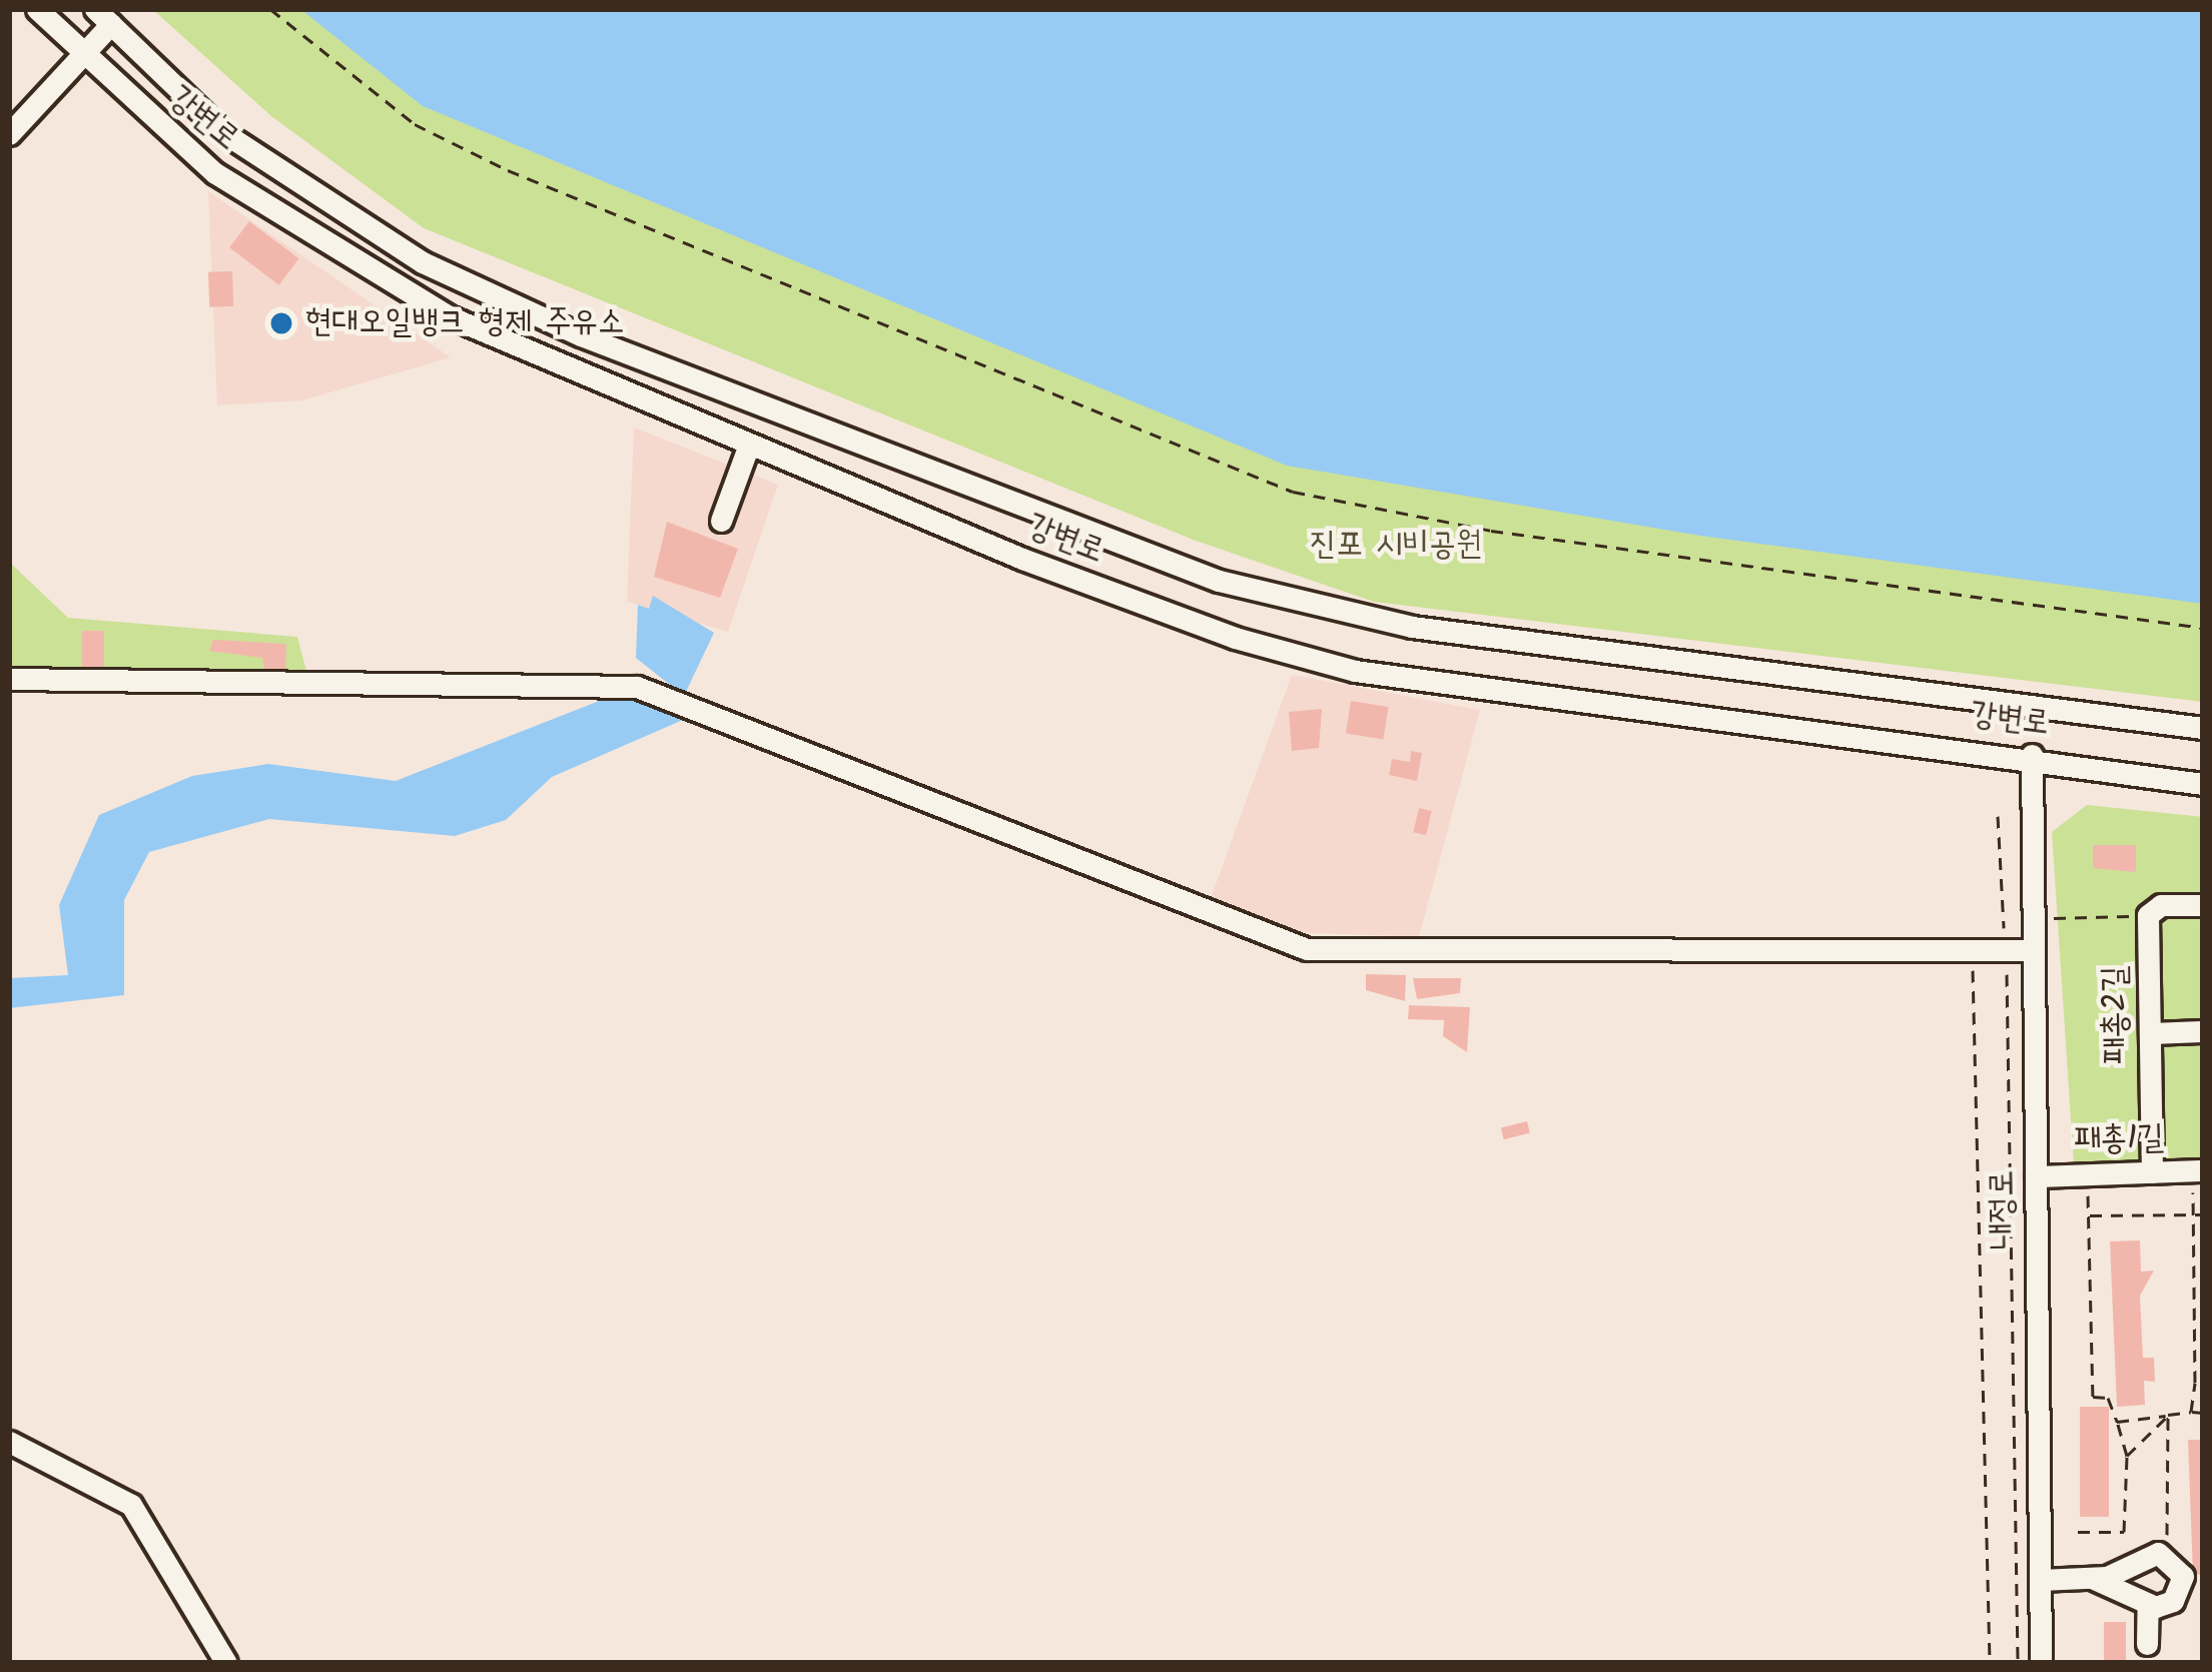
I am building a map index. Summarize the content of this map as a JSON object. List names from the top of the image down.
{
  "streets": {
    "street": [
      "강변로",
      "패총2길",
      "패총1길",
      "내정로"
    ]
  },
  "crossings": [
    ["강변로", "내정로"],
    ["패총2길", "패총1길"],
    ["패총1길", "내정로"]
  ],
  "parks": ["진포 시비공원"],
  "places": ["현대오일뱅크 형제 주유소"]
}
